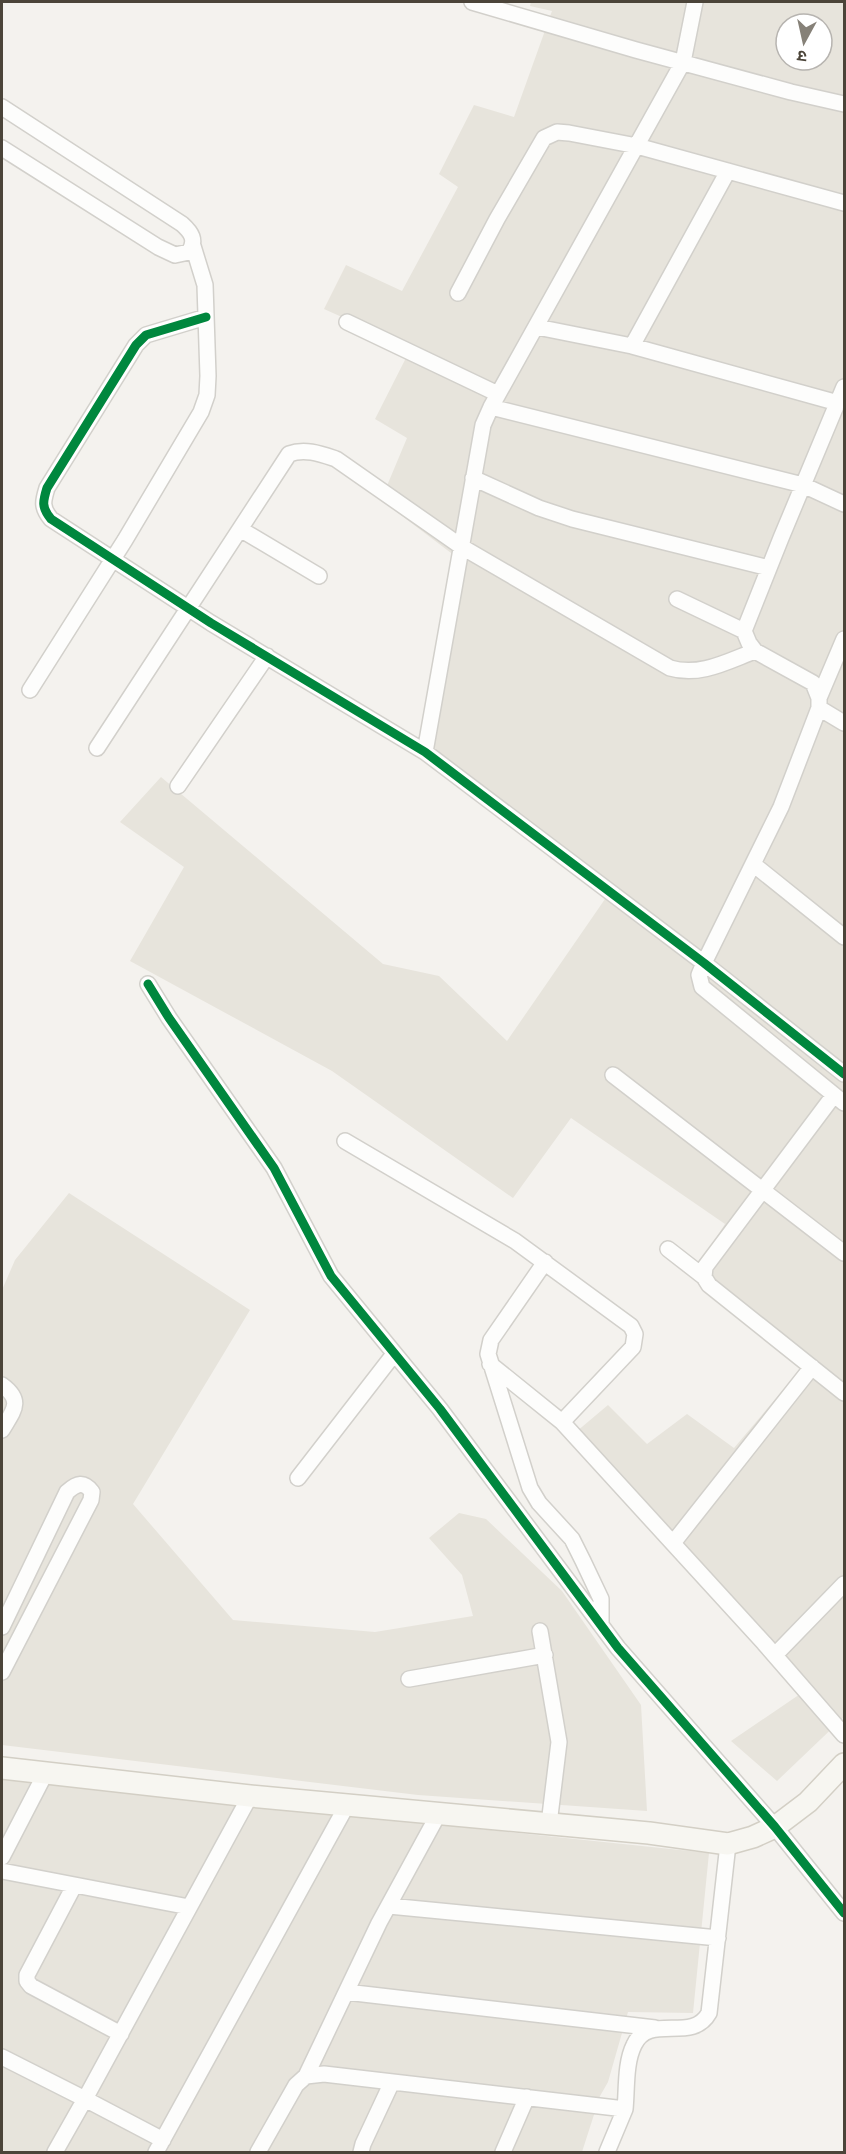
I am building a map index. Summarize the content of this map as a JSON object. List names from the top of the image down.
{
  "north": "bottom"
}
